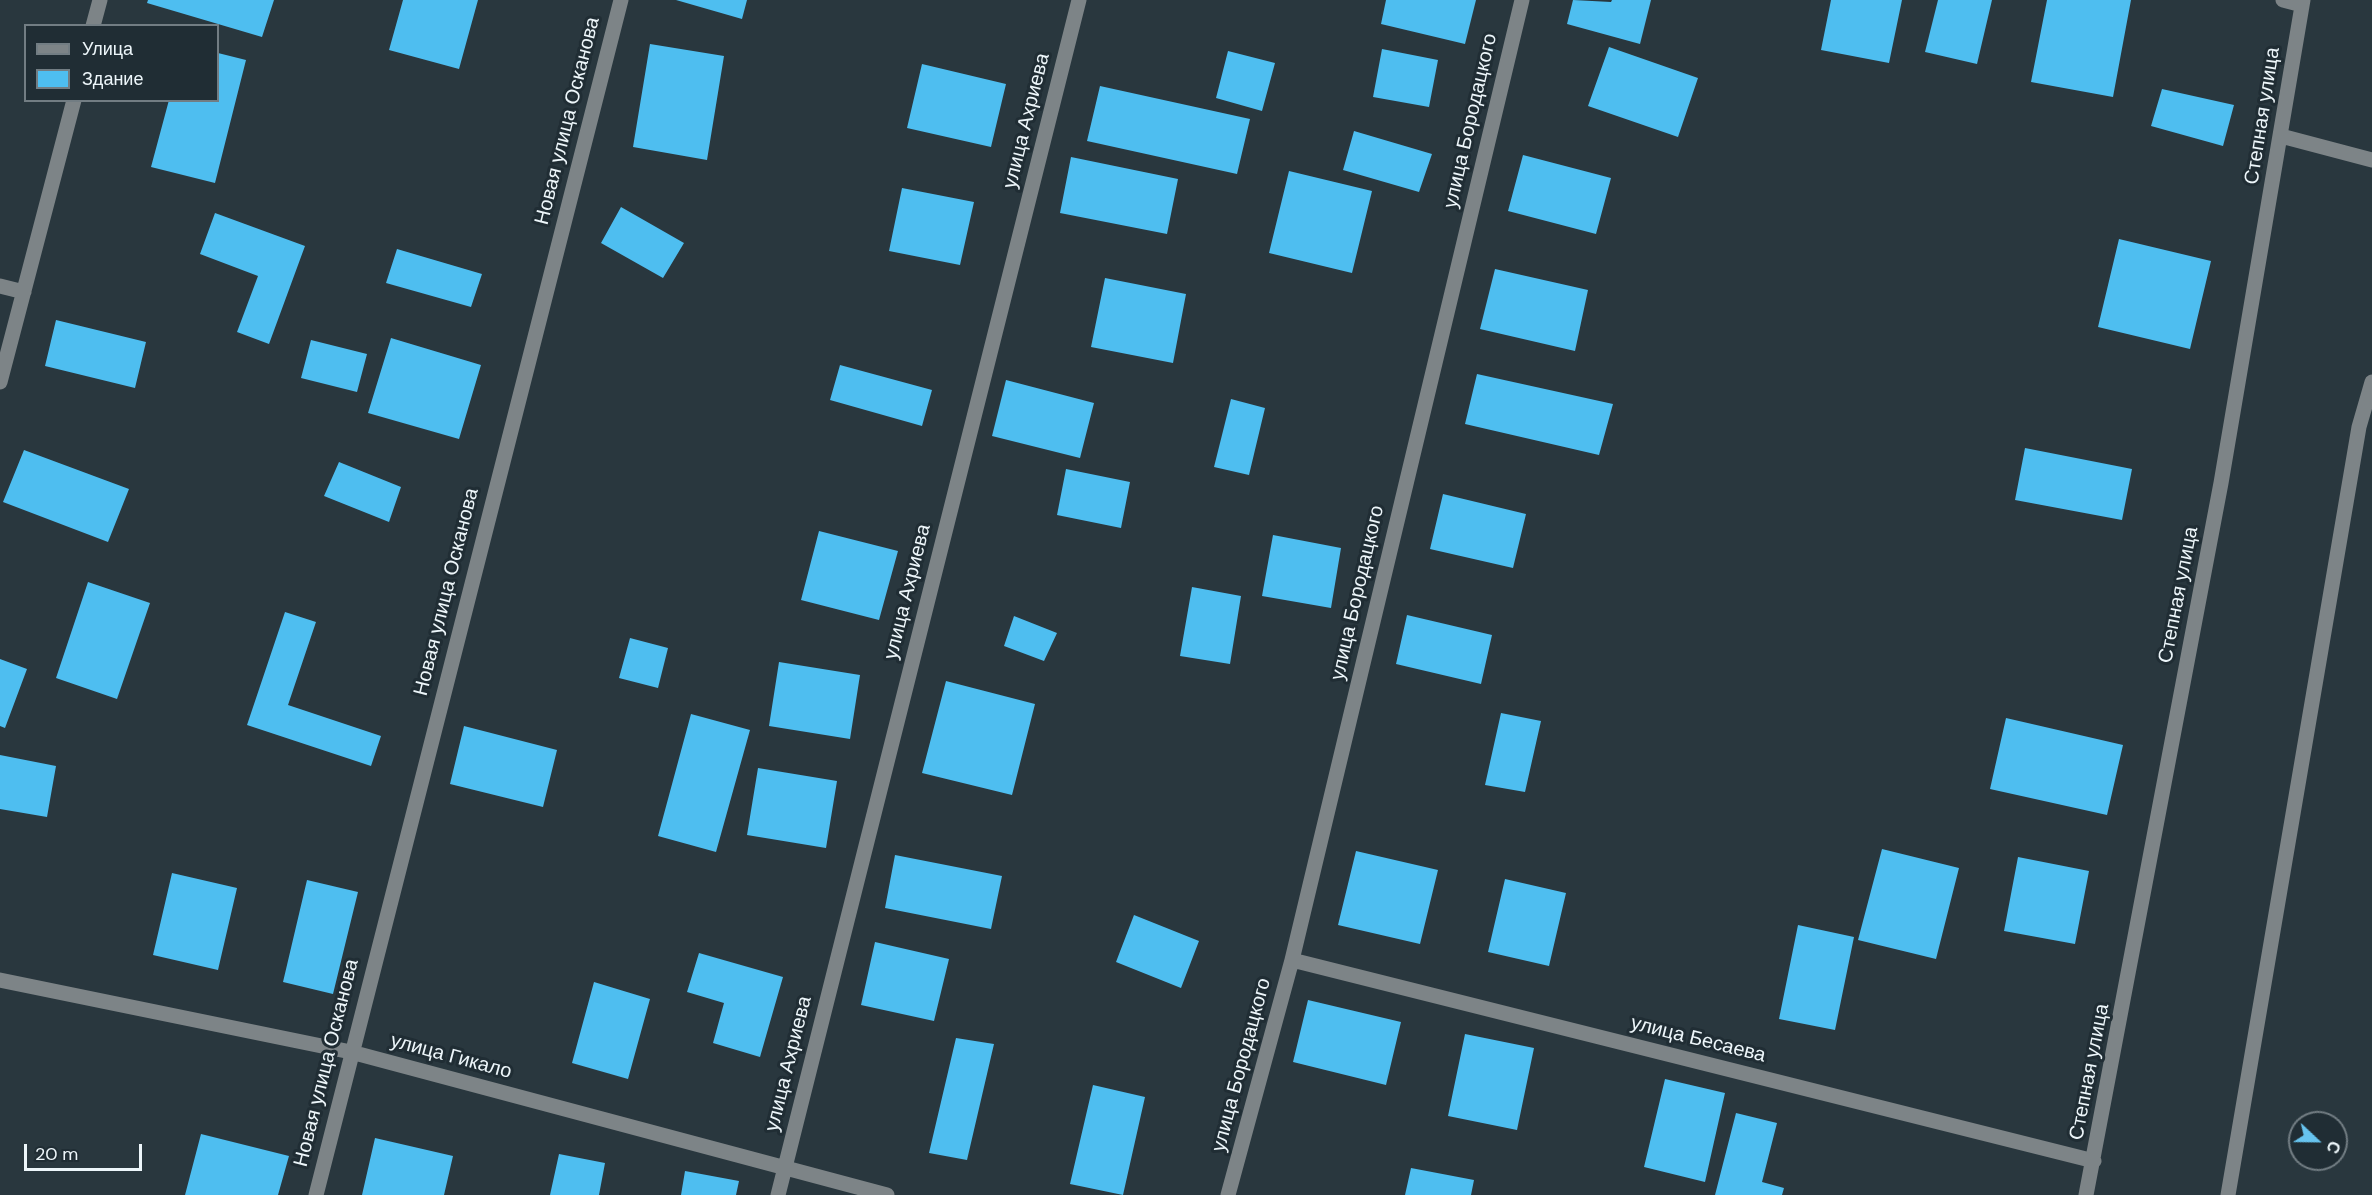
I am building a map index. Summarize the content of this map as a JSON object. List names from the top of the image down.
{
  "streets": {
    "street": [
      "Степная улица",
      "Новая улица Осканова",
      "улица Ахриева",
      "улица Бородацкого",
      "улица Бесаева",
      "улица Гикало"
    ]
  },
  "crossings": [
    ["Степная улица", "улица Бесаева"],
    ["Новая улица Осканова", "улица Гикало"],
    ["улица Ахриева", "улица Гикало"],
    ["улица Бородацкого", "улица Бесаева"]
  ],
  "legend": ["Улица", "Здание"],
  "scale_bar": "20 m",
  "north": "right"
}
